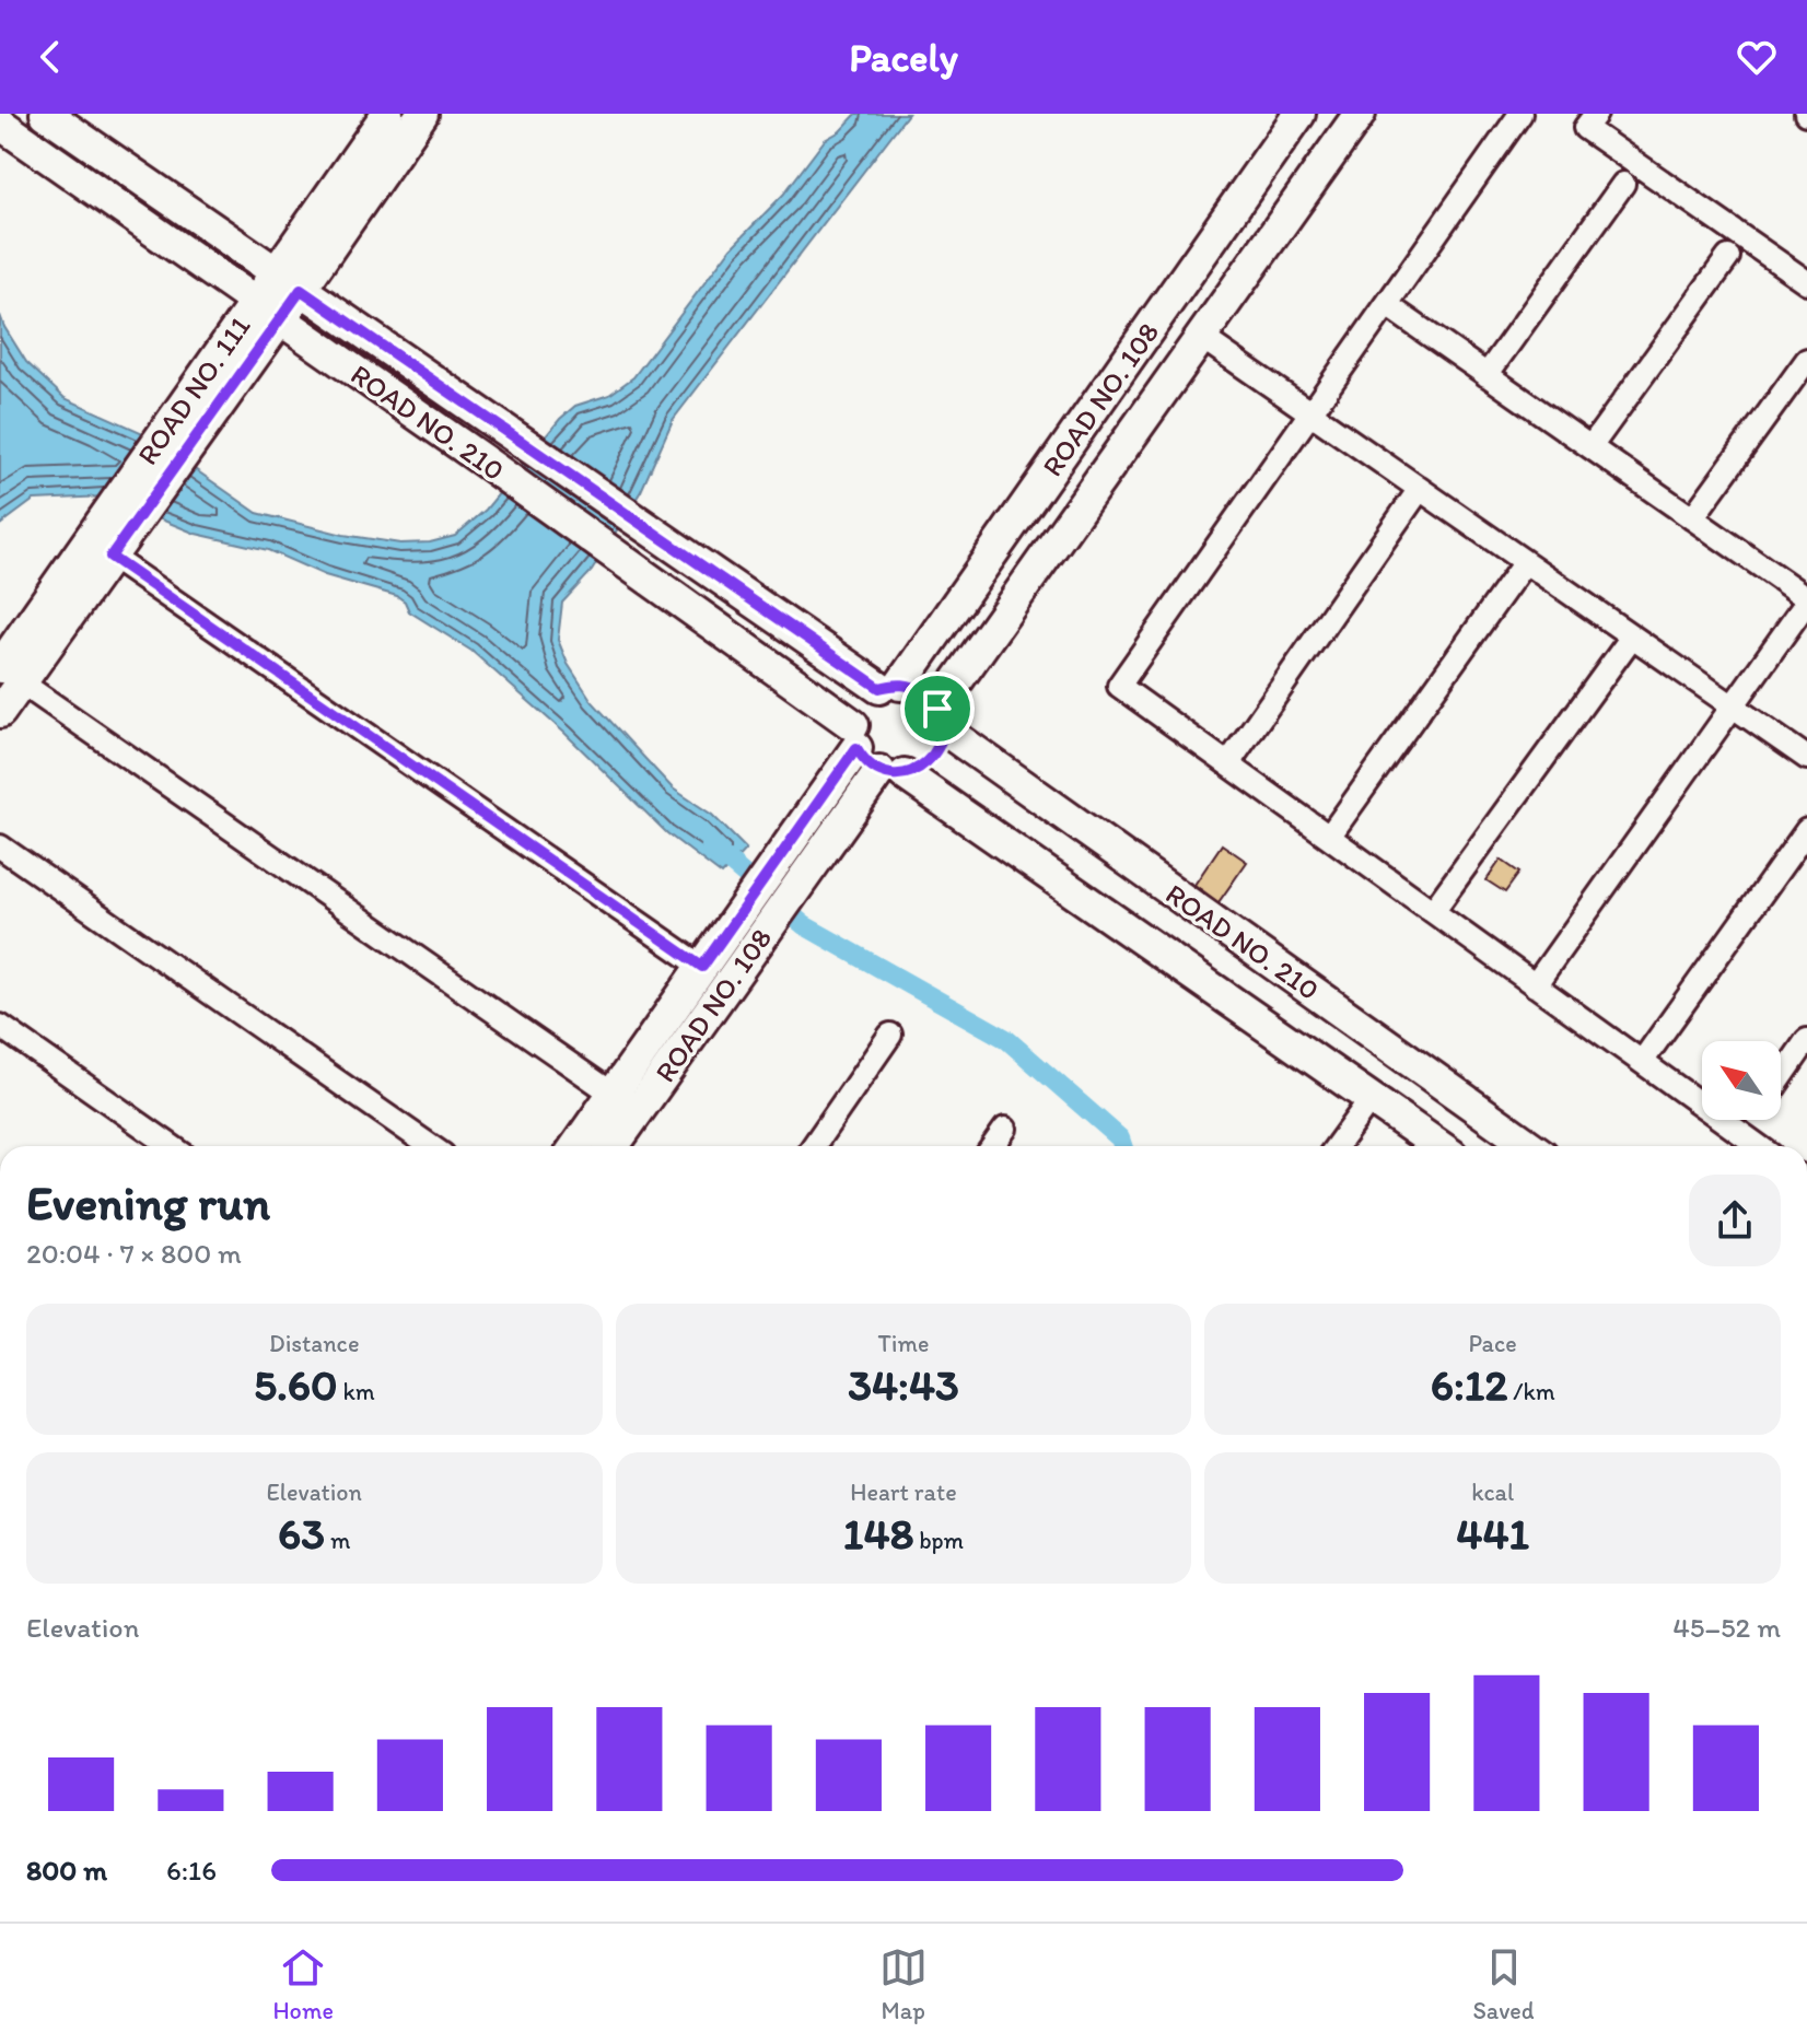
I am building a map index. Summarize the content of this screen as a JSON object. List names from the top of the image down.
{
  "streets": {
    "street": ["ROAD NO. 111", "ROAD NO. 108", "ROAD NO. 210"]
  },
  "crossings": [
    ["ROAD NO. 111", "ROAD NO. 210"],
    ["ROAD NO. 108", "ROAD NO. 210"]
  ],
  "north": "top left",
  "page": {
    "header": "Pacely",
    "heading": ["Evening run", "20:04 · 7 × 800 m"],
    "stats": [
      ["Distance", "5.60 km"],
      ["Time", "34:43"],
      ["Pace", "6:12 /km"],
      ["Elevation", "63 m"],
      ["Heart rate", "148 bpm"],
      ["kcal", "441"]
    ],
    "chart": ["Elevation", "45–52 m"],
    "list": [
      {
        "name": "800 m",
        "note": "6:16"
      }
    ],
    "tabs": ["Home", "Map", "Saved"]
  }
}
